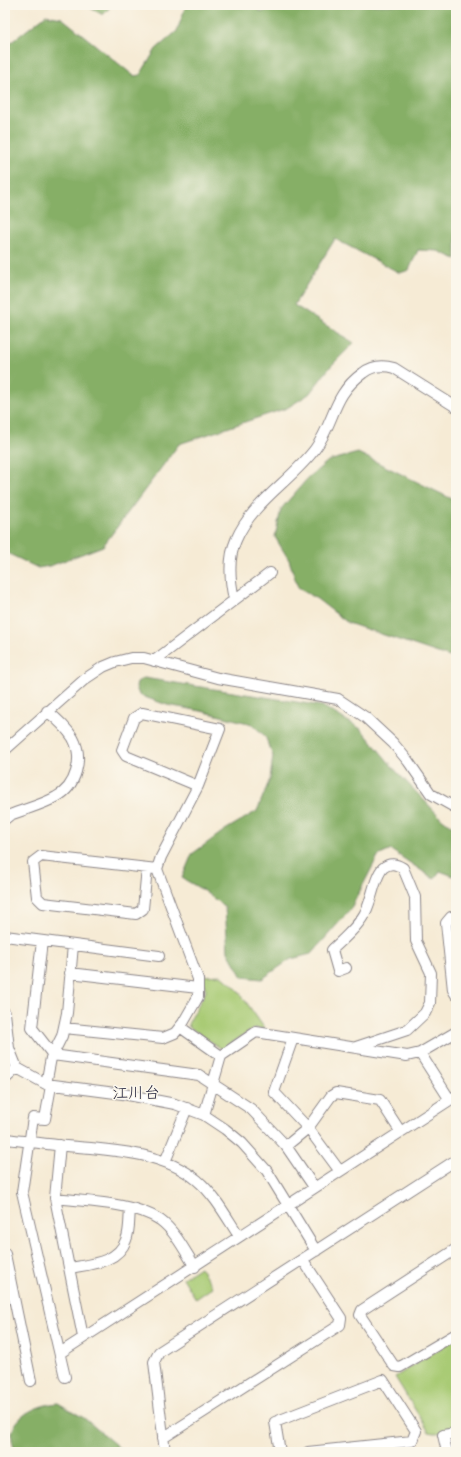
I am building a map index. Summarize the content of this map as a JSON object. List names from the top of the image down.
{
  "districts": ["江川台"]
}
